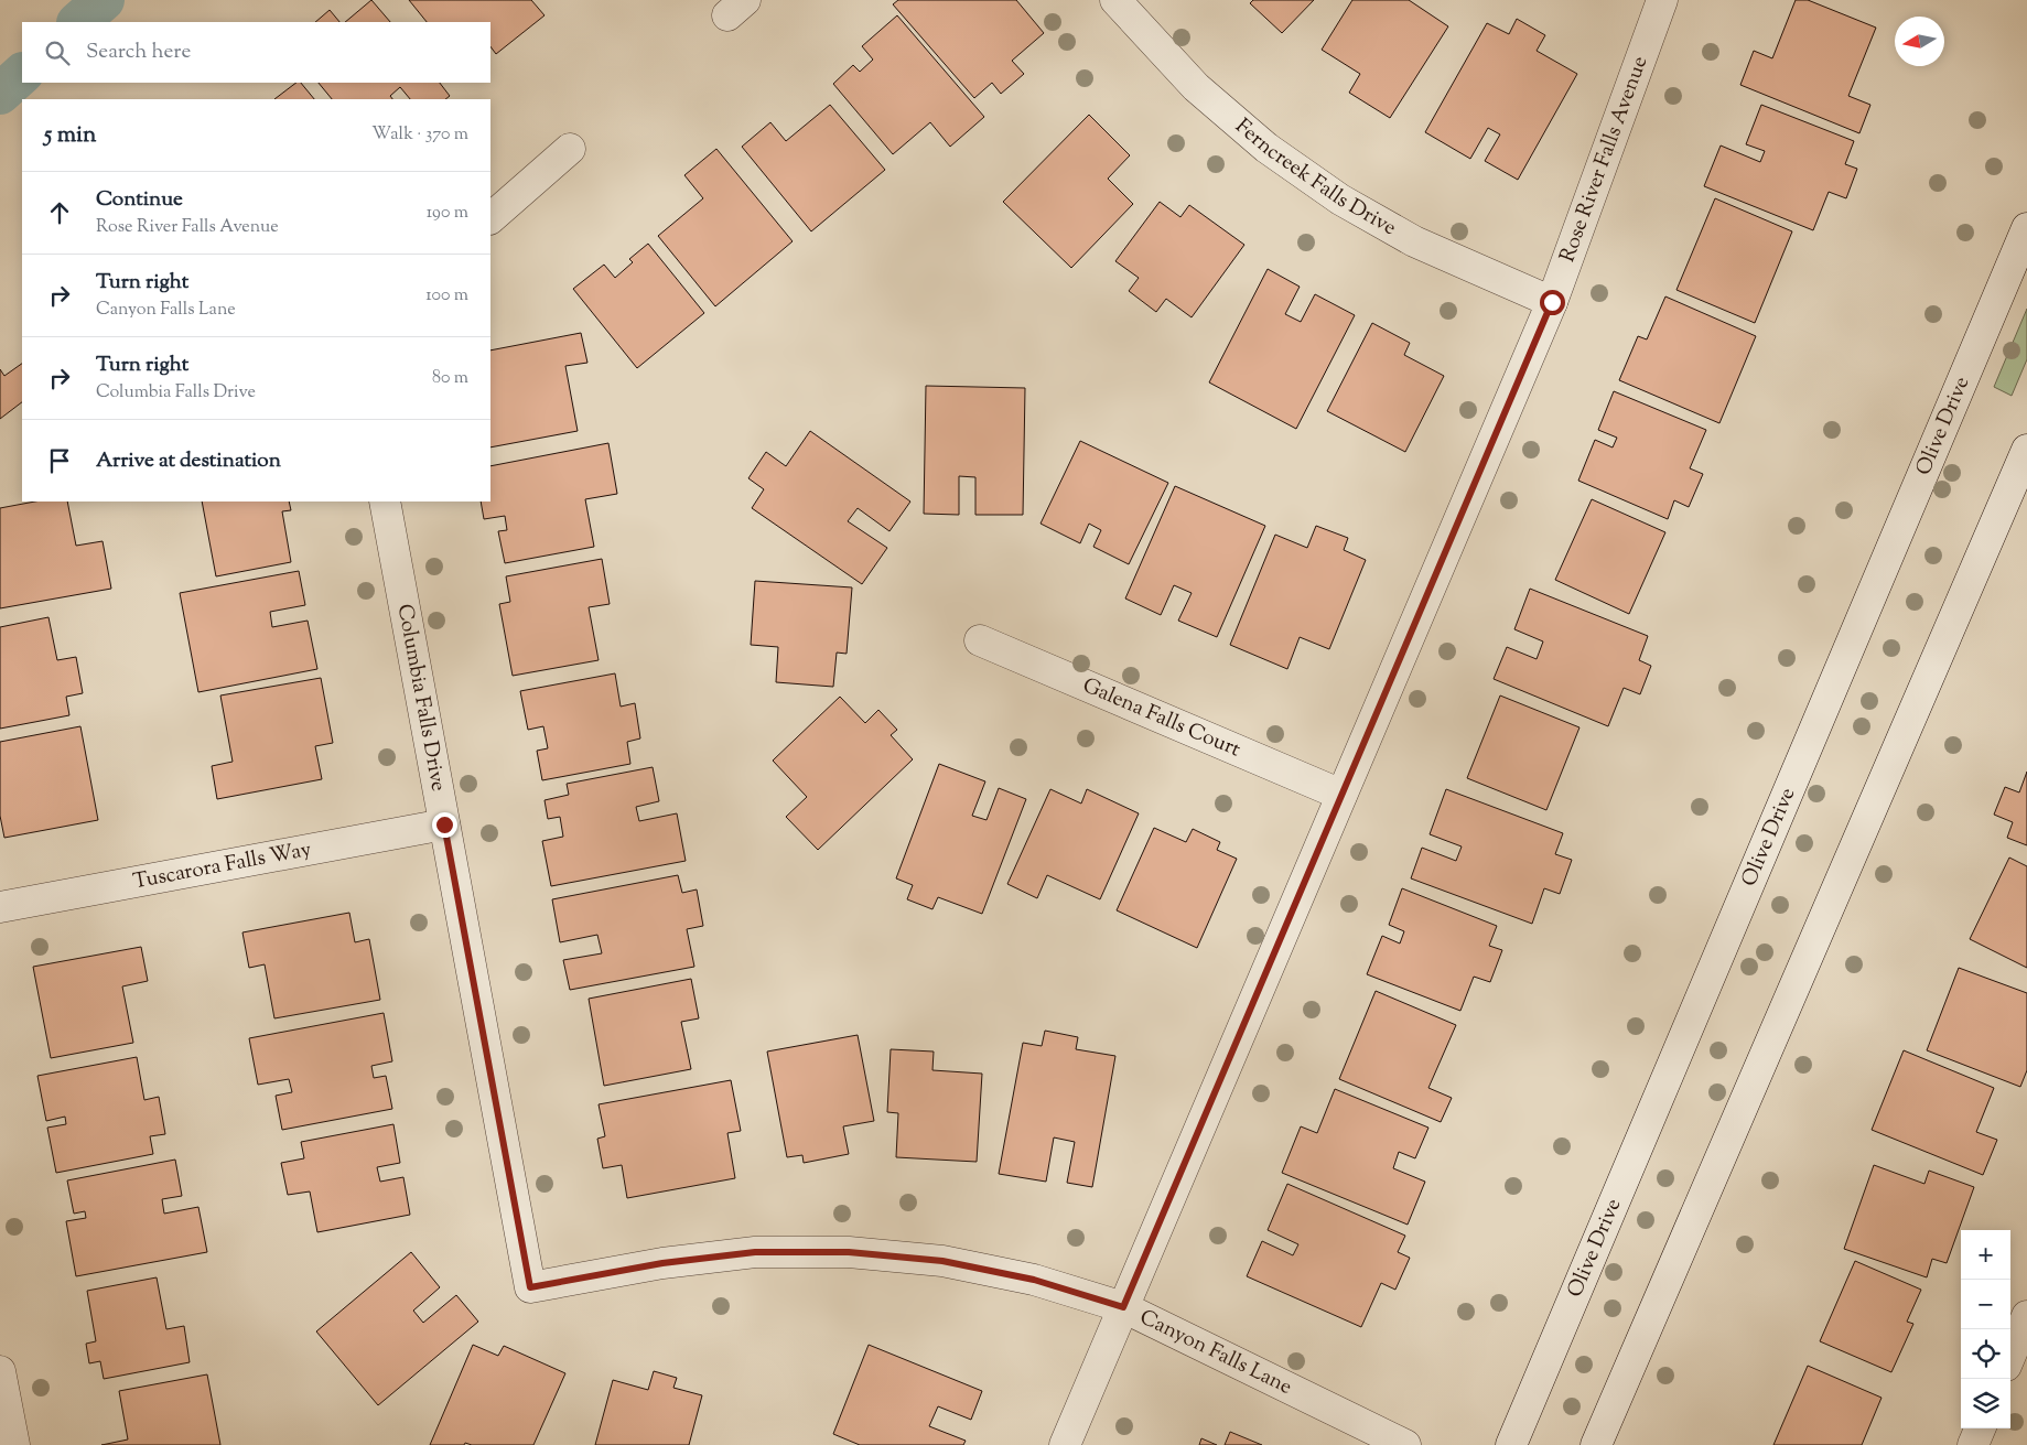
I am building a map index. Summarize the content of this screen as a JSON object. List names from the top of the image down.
{
  "streets": {
    "street": [
      "Rose River Falls Avenue",
      "Ferncreek Falls Drive",
      "Olive Drive",
      "Columbia Falls Drive",
      "Galena Falls Court",
      "Tuscarora Falls Way",
      "Canyon Falls Lane"
    ]
  },
  "crossings": [
    ["Rose River Falls Avenue", "Ferncreek Falls Drive"],
    ["Rose River Falls Avenue", "Galena Falls Court"],
    ["Rose River Falls Avenue", "Canyon Falls Lane"],
    ["Columbia Falls Drive", "Tuscarora Falls Way"],
    ["Columbia Falls Drive", "Canyon Falls Lane"]
  ],
  "north": "left",
  "page": {
    "search": "Search here",
    "heading": ["5 min", "Walk · 370 m"],
    "list": [
      ["Continue", "Rose River Falls Avenue", "190 m"],
      ["Turn right", "Canyon Falls Lane", "100 m"],
      ["Turn right", "Columbia Falls Drive", "80 m"],
      "Arrive at destination"
    ],
    "map_buttons": ["+", "−"]
  }
}
